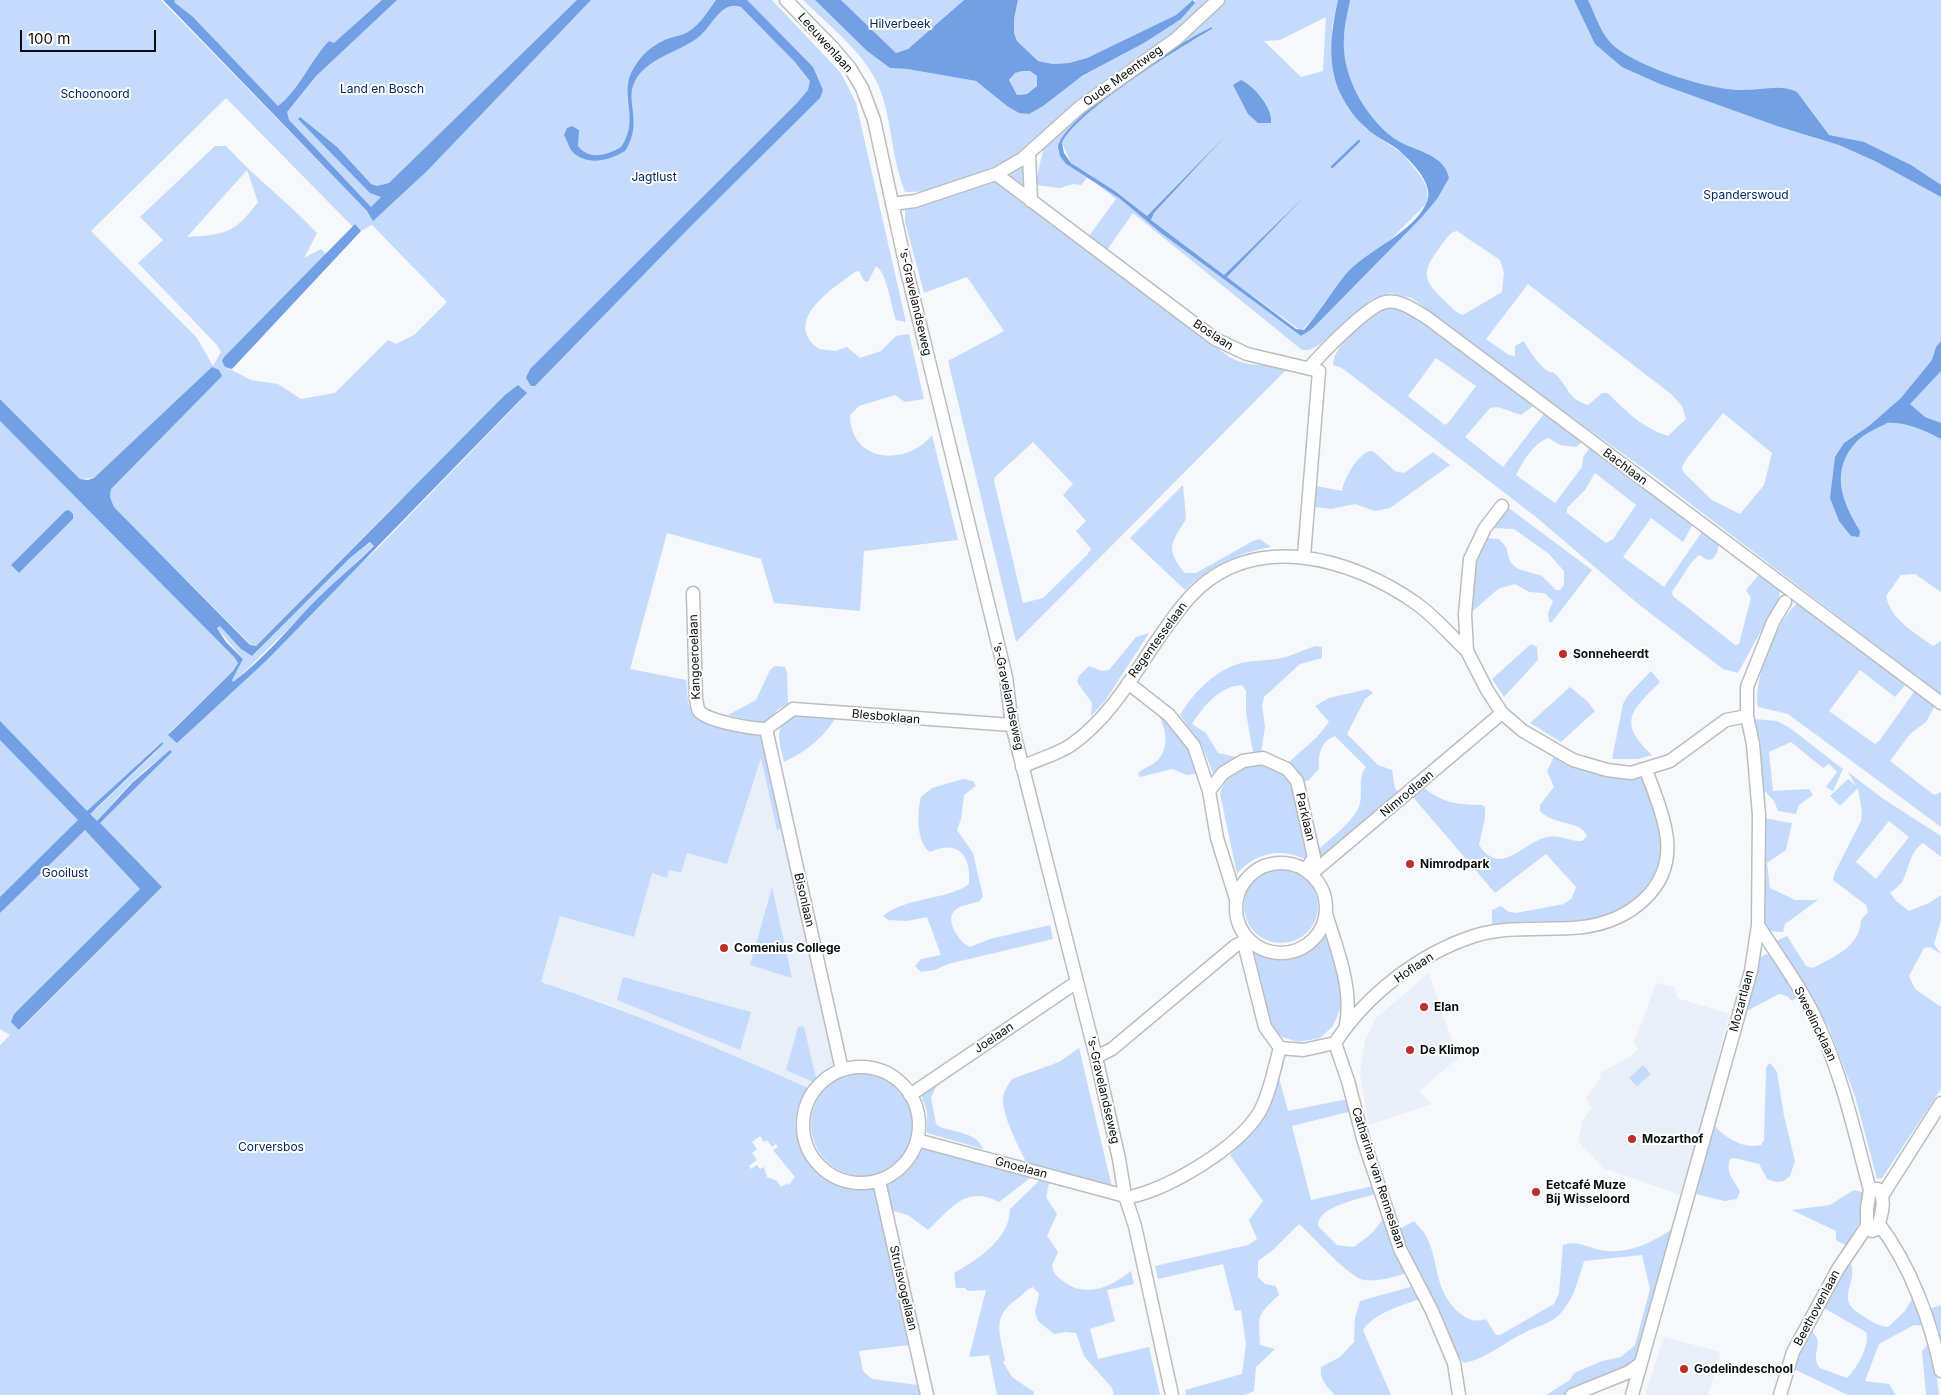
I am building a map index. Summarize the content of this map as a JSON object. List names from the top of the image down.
{
  "streets": {
    "street": [
      "Leeuwenlaan",
      "Oude Meentweg",
      "'s-Gravelandseweg",
      "Boslaan",
      "Bachlaan",
      "Regentesselaan",
      "Kangoeroelaan",
      "Blesboklaan",
      "Nimrodlaan",
      "Parklaan",
      "Bisonlaan",
      "Hoflaan",
      "Mozartlaan",
      "Sweelincklaan",
      "Joelaan",
      "Gnoelaan",
      "Catharina van Renneslaan",
      "Struisvogellaan",
      "Beethovenlaan"
    ]
  },
  "crossings": [
    ["Leeuwenlaan", "Oude Meentweg"],
    ["Leeuwenlaan", "'s-Gravelandseweg"],
    ["Oude Meentweg", "'s-Gravelandseweg"],
    ["Oude Meentweg", "Boslaan"],
    ["'s-Gravelandseweg", "Regentesselaan"],
    ["'s-Gravelandseweg", "Blesboklaan"],
    ["'s-Gravelandseweg", "Joelaan"],
    ["'s-Gravelandseweg", "Gnoelaan"],
    ["Boslaan", "Bachlaan"],
    ["Kangoeroelaan", "Blesboklaan"],
    ["Kangoeroelaan", "Bisonlaan"],
    ["Blesboklaan", "Bisonlaan"],
    ["Nimrodlaan", "Parklaan"],
    ["Bisonlaan", "Joelaan"],
    ["Bisonlaan", "Gnoelaan"],
    ["Bisonlaan", "Struisvogellaan"],
    ["Hoflaan", "Catharina van Renneslaan"],
    ["Mozartlaan", "Sweelincklaan"],
    ["Sweelincklaan", "Beethovenlaan"],
    ["Joelaan", "Gnoelaan"],
    ["Joelaan", "Struisvogellaan"],
    ["Gnoelaan", "Struisvogellaan"]
  ],
  "parks": [
    "Hilverbeek",
    "Land en Bosch",
    "Schoonoord",
    "Jagtlust",
    "Spanderswoud",
    "Gooilust",
    "Corversbos"
  ],
  "places": [
    "Sonneheerdt",
    "Nimrodpark",
    "Comenius College",
    "Elan",
    "De Klimop",
    "Mozarthof",
    "Eetcafé Muze Bij Wisseloord",
    "Godelindeschool"
  ],
  "scale_bar": "100 m"
}
